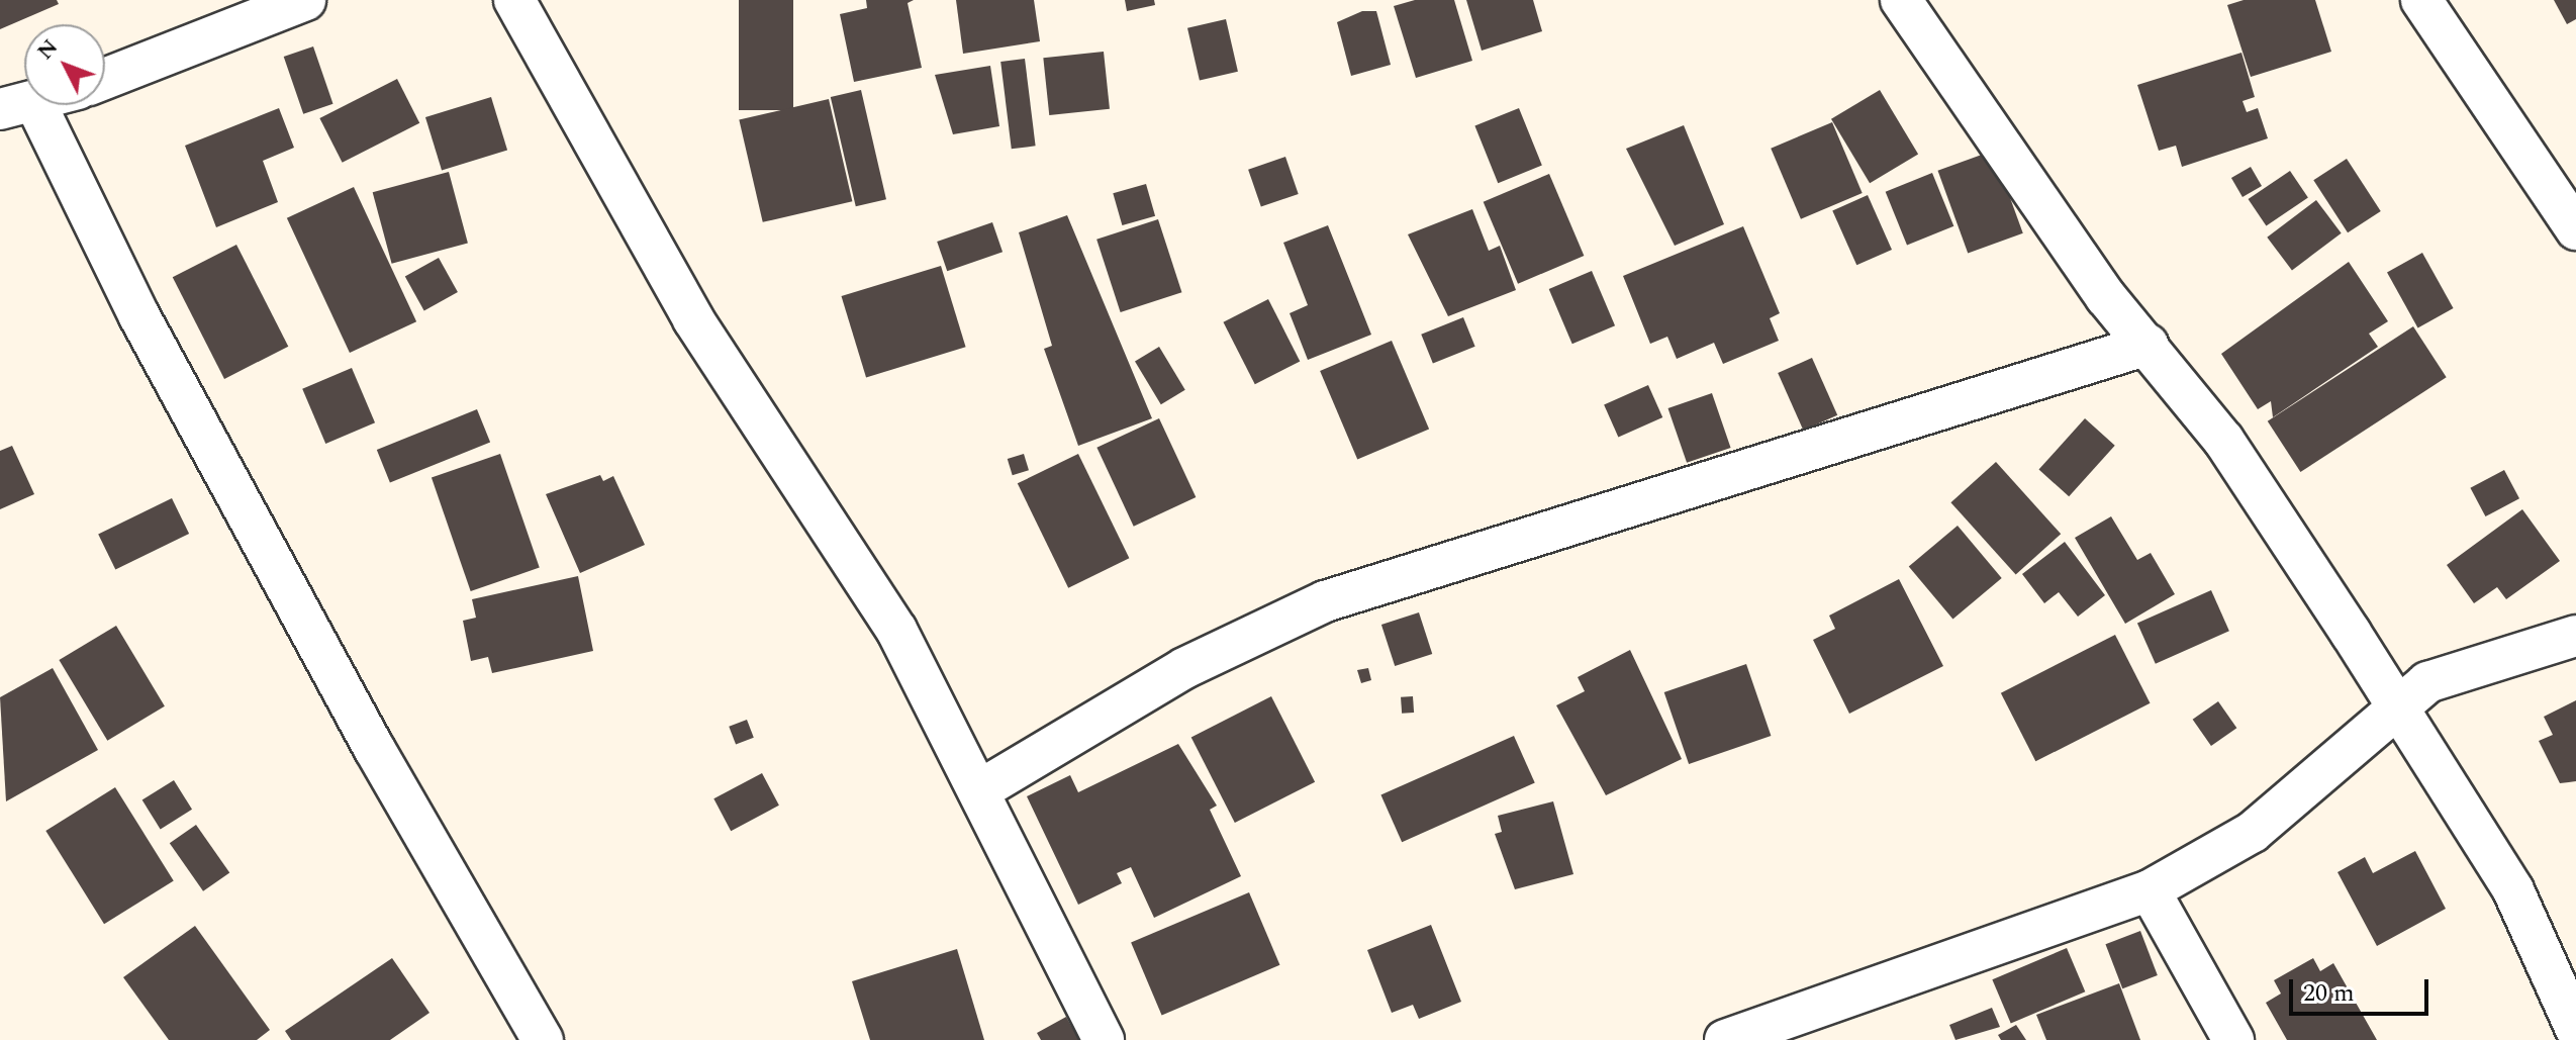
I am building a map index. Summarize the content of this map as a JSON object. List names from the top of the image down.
{
  "scale_bar": "20 m",
  "north": "top left"
}
